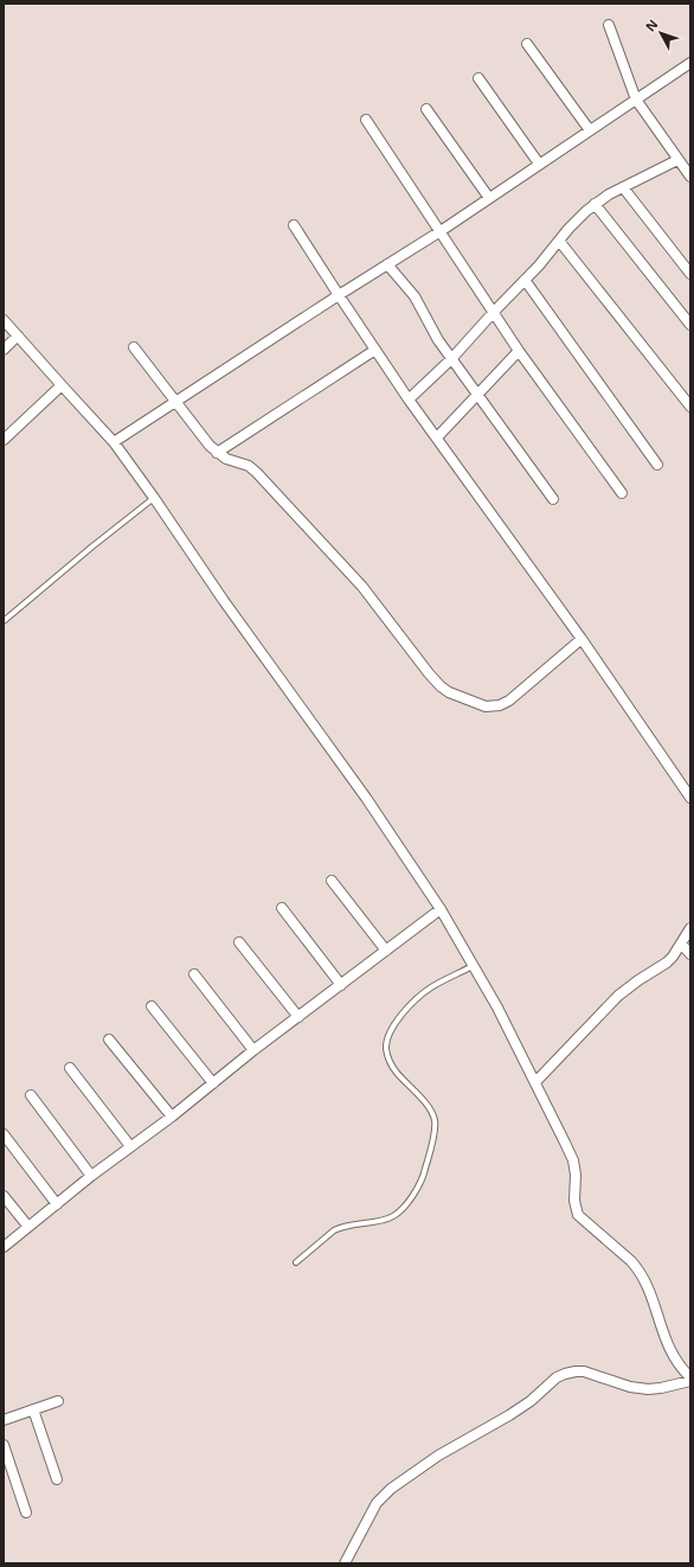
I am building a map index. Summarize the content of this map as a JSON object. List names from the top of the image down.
{
  "north": "top left"
}
